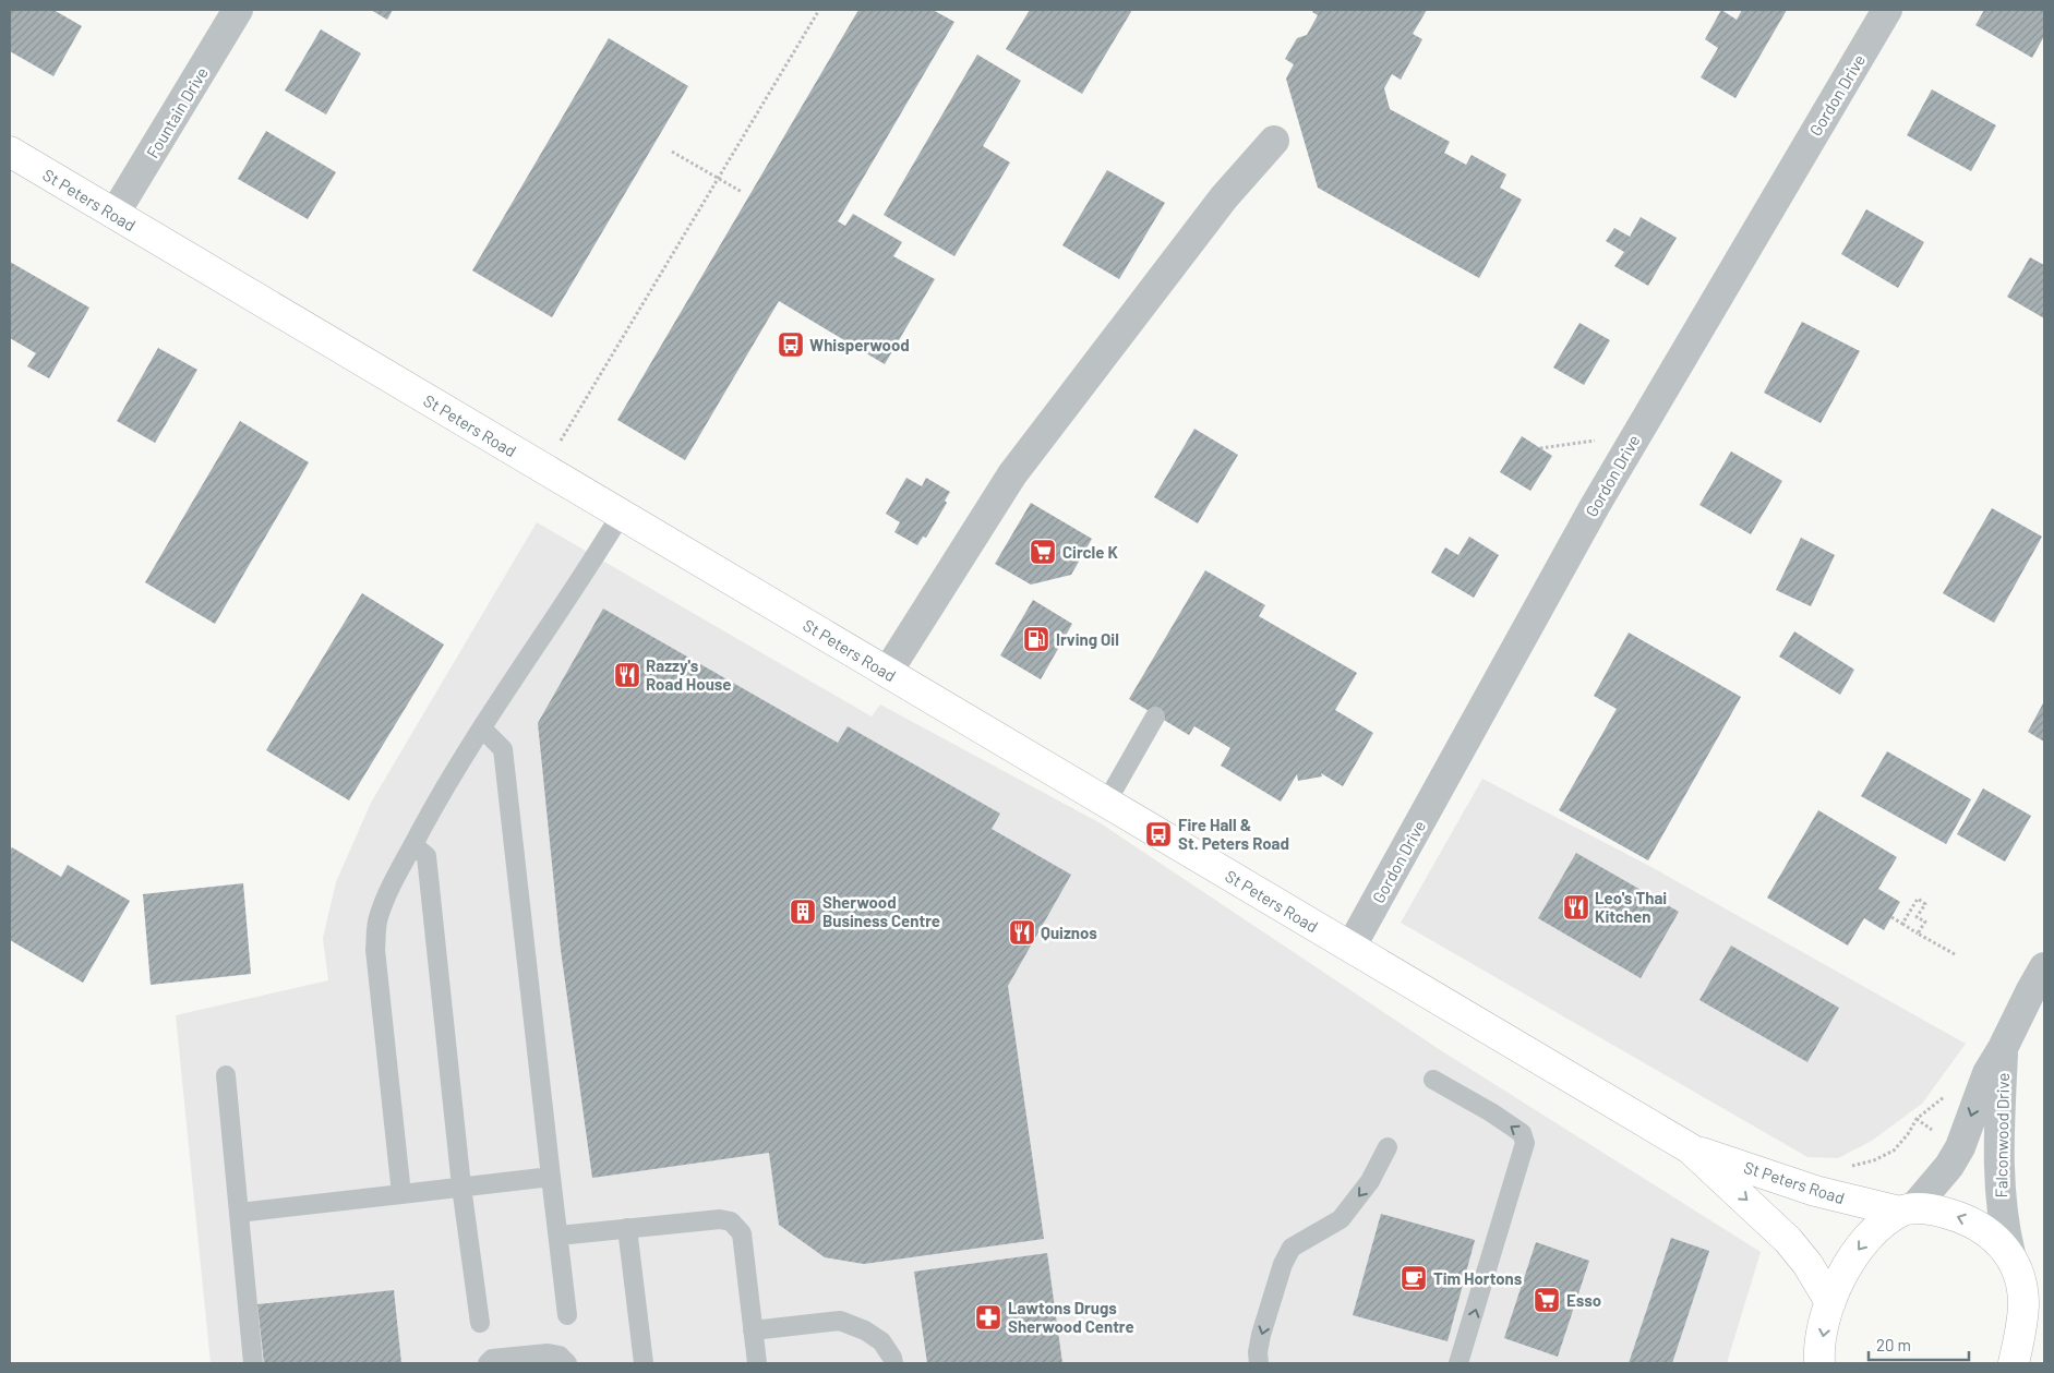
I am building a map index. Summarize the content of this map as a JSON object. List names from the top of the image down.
{
  "streets": {
    "main road": ["St Peters Road"],
    "street": ["Gordon Drive", "Fountain Drive", "Falconwood Drive"]
  },
  "crossings": [
    ["Gordon Drive", "St Peters Road"],
    ["Fountain Drive", "St Peters Road"],
    ["St Peters Road", "Falconwood Drive"]
  ],
  "one_way": ["Falconwood Drive"],
  "places": {
    "bus stop": ["Whisperwood", "Fire Hall & St. Peters Road"],
    "supermarket": ["Circle K", "Esso"],
    "fuel station": ["Irving Oil"],
    "restaurant": ["Razzy's Road House", "Leo's Thai Kitchen", "Quiznos"],
    "building": ["Sherwood Business Centre"],
    "cafe": ["Tim Hortons"],
    "pharmacy": ["Lawtons Drugs Sherwood Centre"]
  },
  "scale_bar": "20 m"
}
